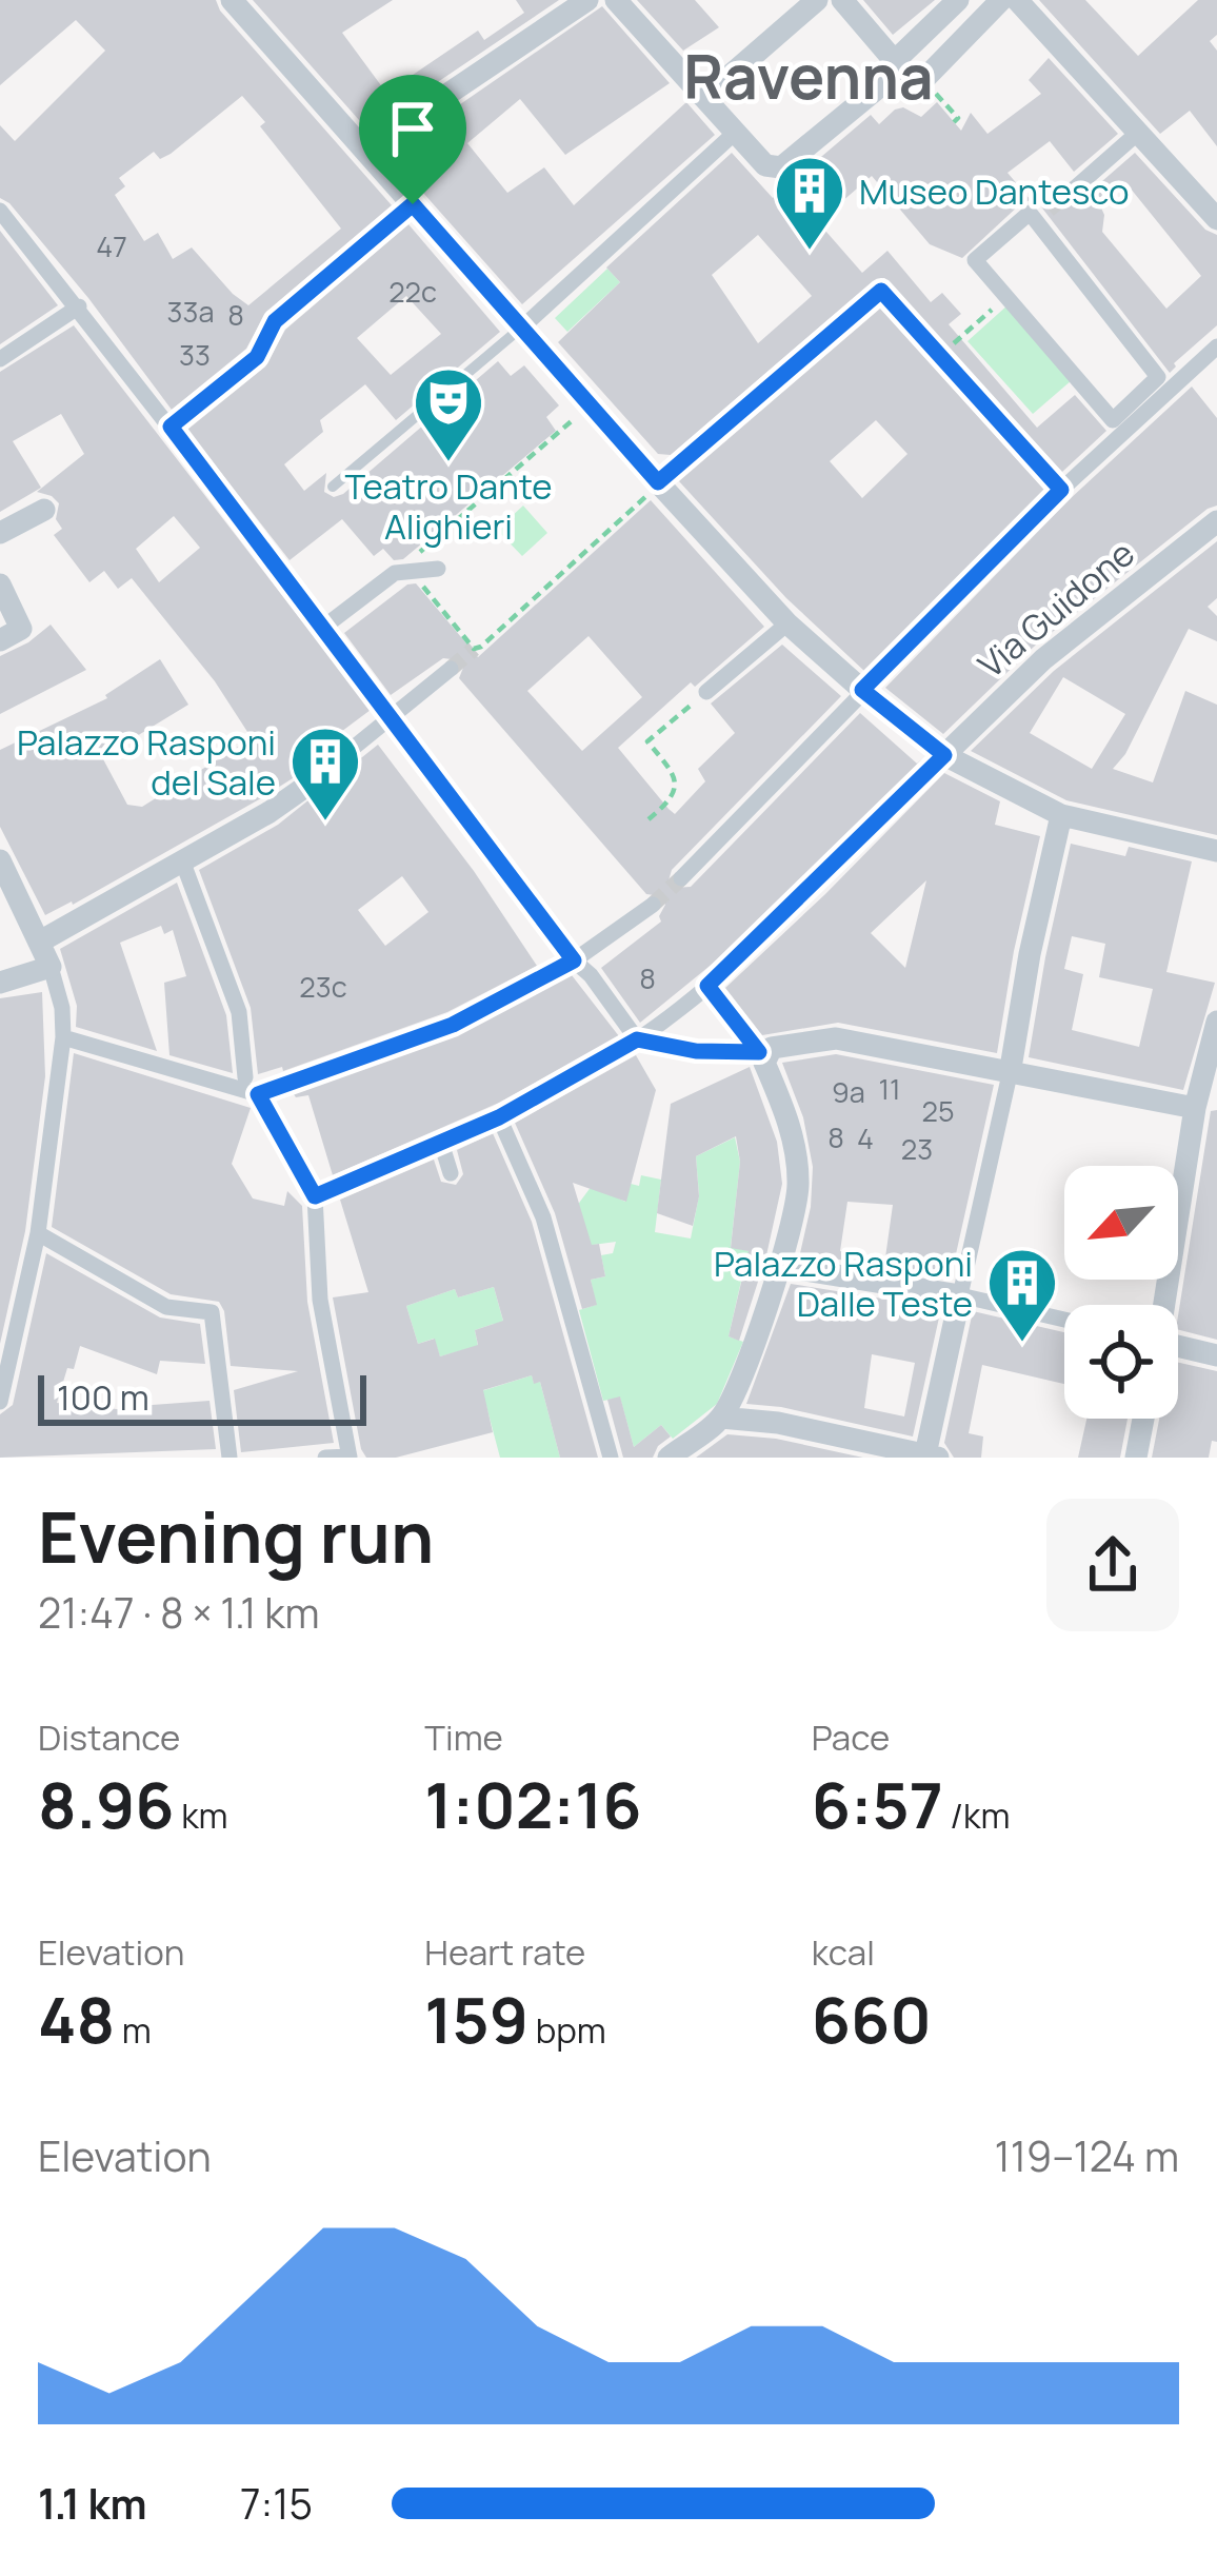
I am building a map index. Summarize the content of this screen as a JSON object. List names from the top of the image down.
{
  "streets": {
    "street": ["Via Guidone"]
  },
  "districts": ["Ravenna"],
  "places": {
    "building": ["Museo Dantesco", "Palazzo Rasponi del Sale", "Palazzo Rasponi Dalle Teste"],
    "theatre": ["Teatro Dante Alighieri"]
  },
  "house_numbers": [
    "47",
    "22c",
    "33a",
    "8",
    "33",
    "8",
    "23c",
    "11",
    "9a",
    "25",
    "8",
    "4",
    "23"
  ],
  "scale_bar": "100 m",
  "north": "bottom left",
  "page": {
    "scale": "100 m",
    "heading": ["Evening run", "21:47 · 8 × 1.1 km"],
    "stats": [
      ["Distance", "8.96 km"],
      ["Time", "1:02:16"],
      ["Pace", "6:57 /km"],
      ["Elevation", "48 m"],
      ["Heart rate", "159 bpm"],
      ["kcal", "660"]
    ],
    "chart": ["Elevation", "119–124 m"],
    "list": [
      {
        "name": "1.1 km",
        "note": "7:15"
      }
    ]
  }
}
